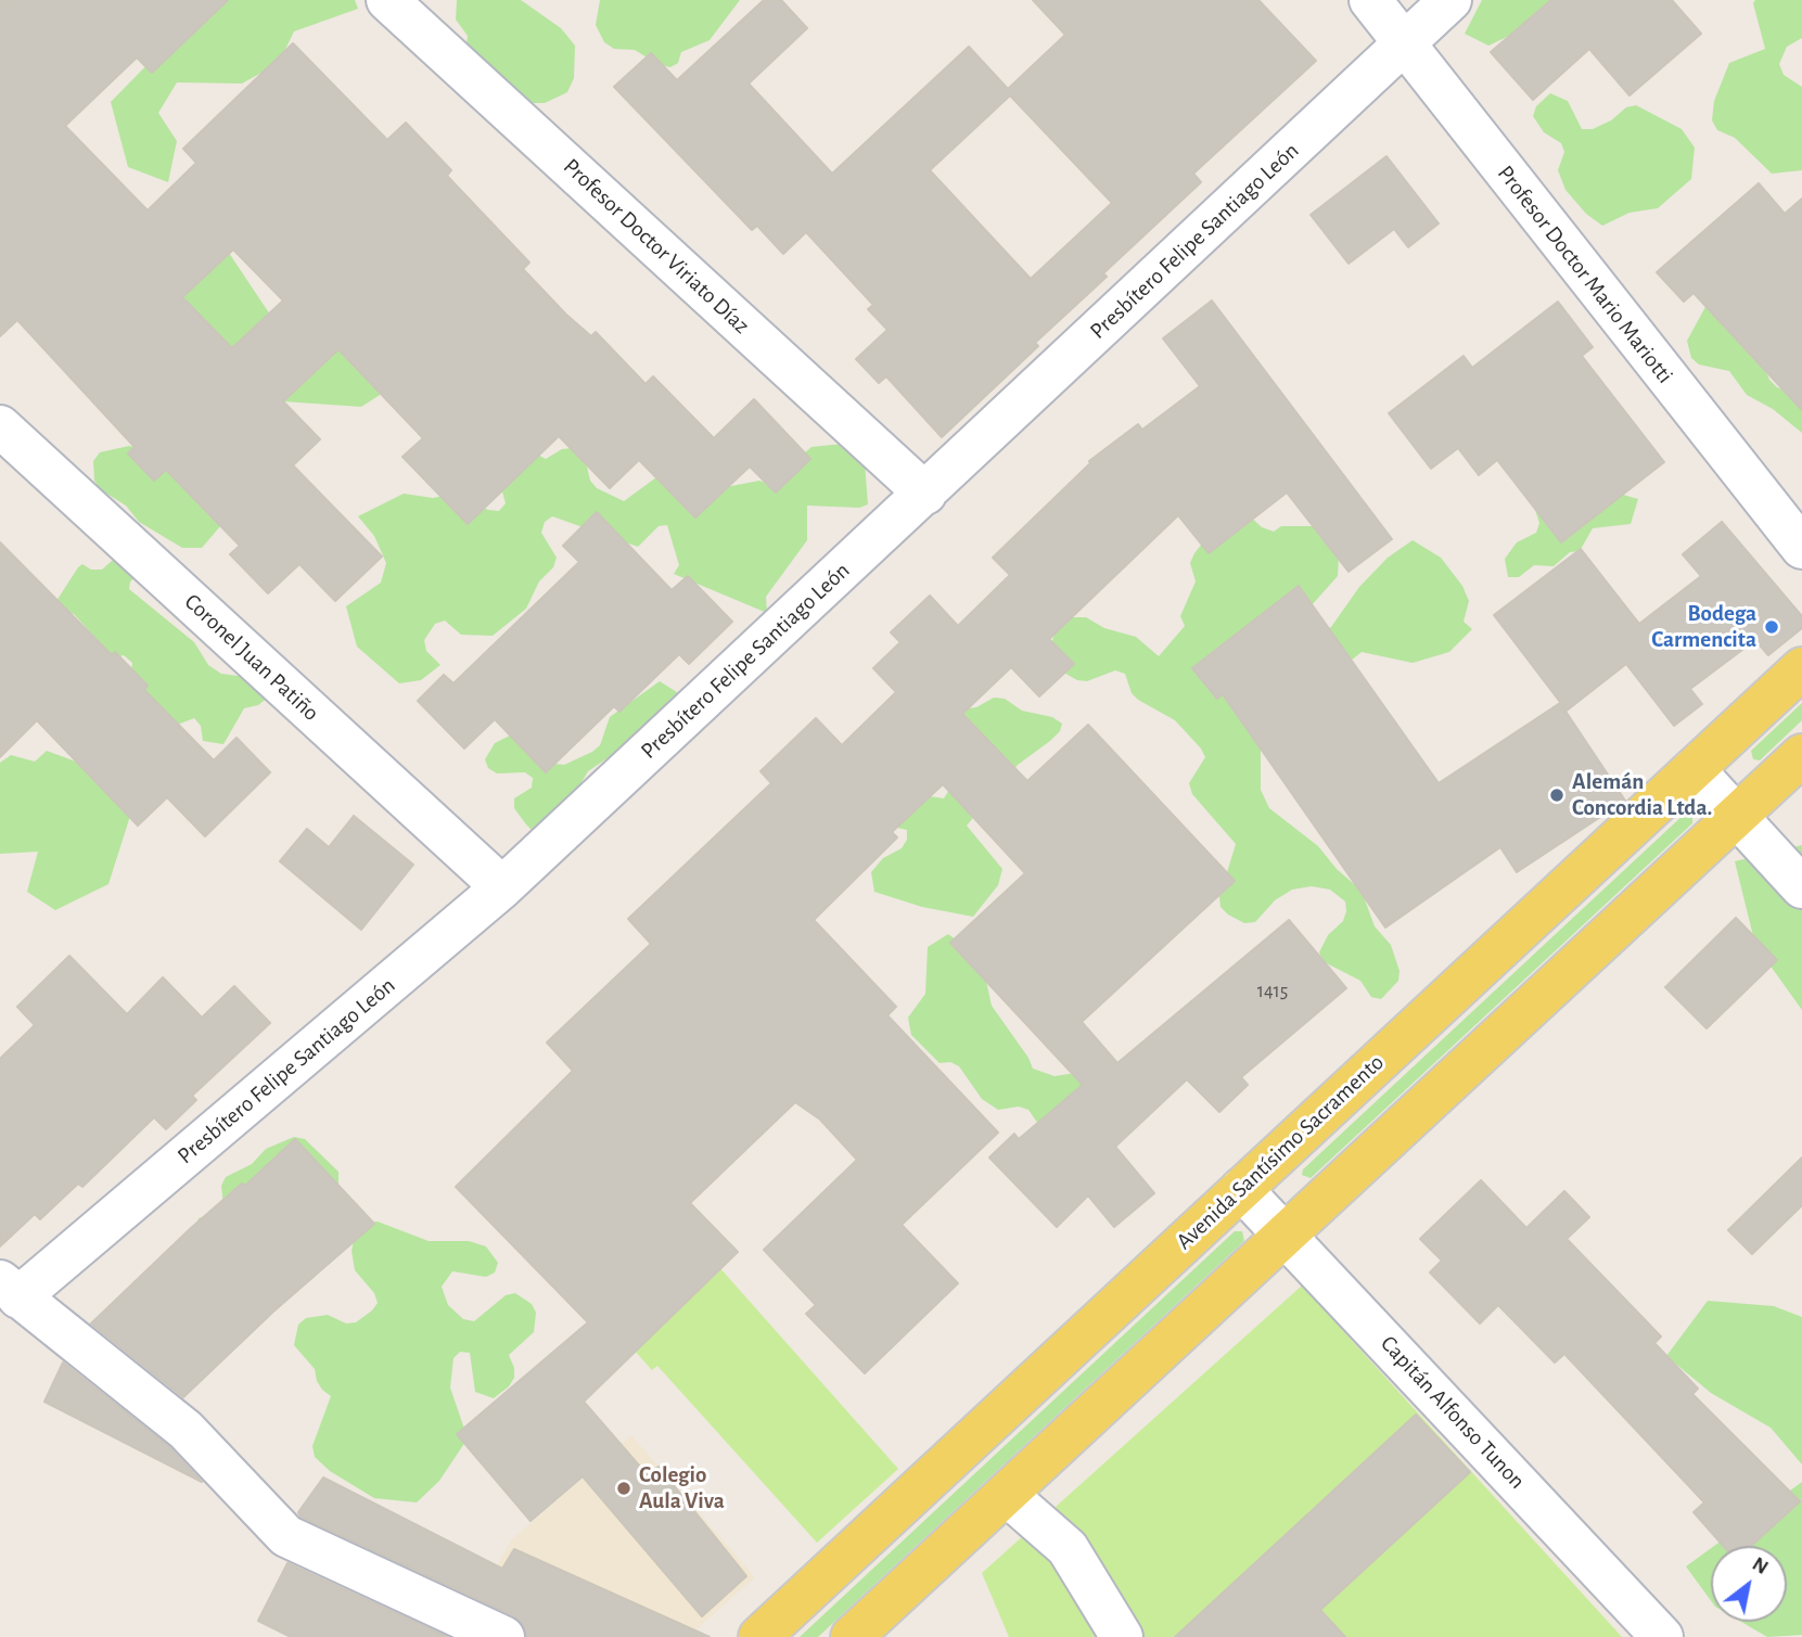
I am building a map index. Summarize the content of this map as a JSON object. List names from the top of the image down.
{
  "streets": {
    "main road": ["Avenida Santísimo Sacramento"],
    "street": [
      "Presbítero Felipe Santiago León",
      "Profesor Doctor Viriato Díaz",
      "Profesor Doctor Mario Mariotti",
      "Coronel Juan Patiño",
      "Capitán Alfonso Tunon"
    ]
  },
  "crossings": [
    ["Presbítero Felipe Santiago León", "Profesor Doctor Viriato Díaz"],
    ["Presbítero Felipe Santiago León", "Profesor Doctor Mario Mariotti"],
    ["Presbítero Felipe Santiago León", "Coronel Juan Patiño"],
    ["Avenida Santísimo Sacramento", "Capitán Alfonso Tunon"]
  ],
  "places": ["Bodega Carmencita", "Alemán Concordia Ltda.", "Colegio Aula Viva"],
  "house_numbers": ["1415"],
  "north": "top right"
}
